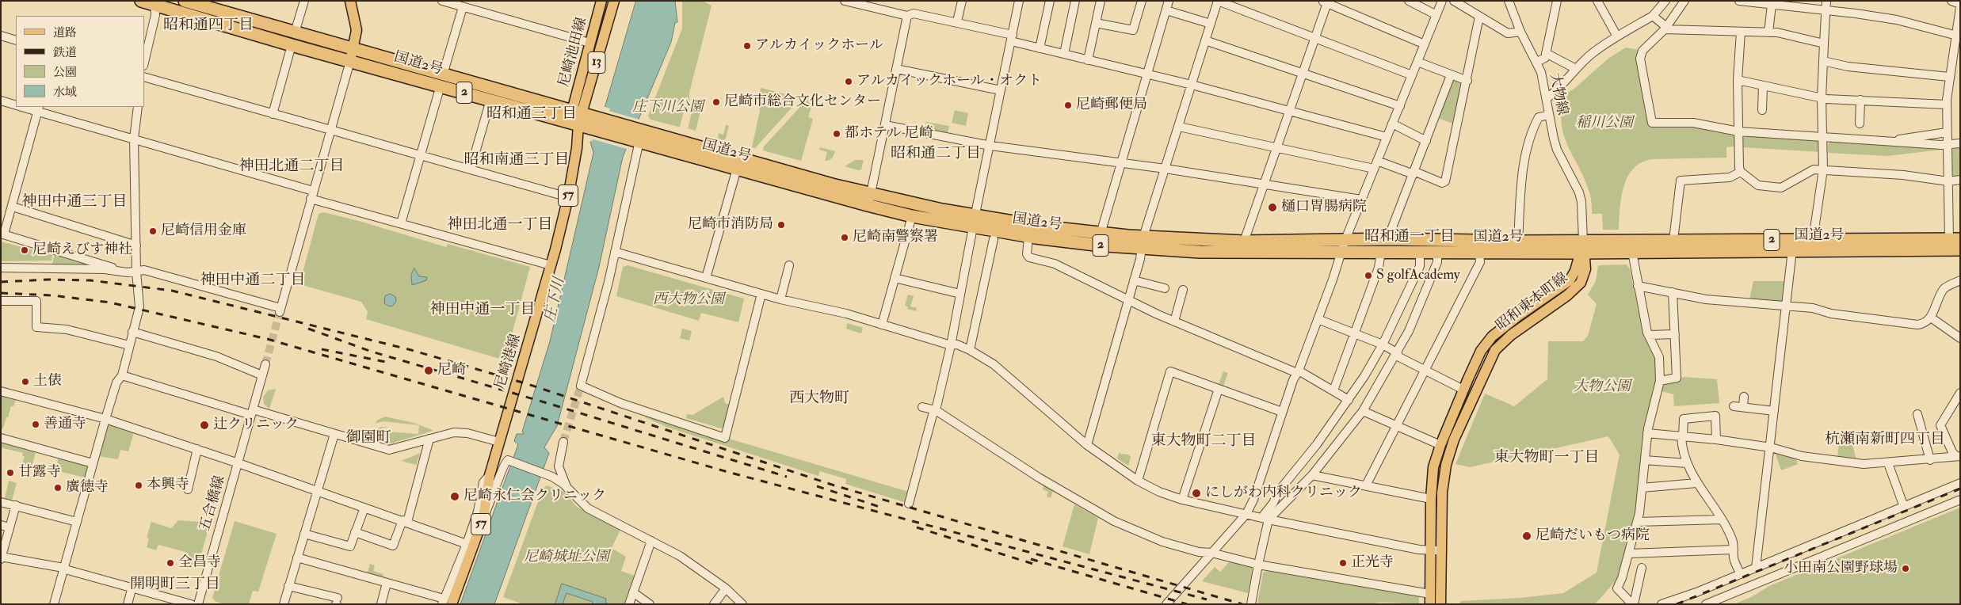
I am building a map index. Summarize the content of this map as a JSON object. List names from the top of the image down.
{
  "streets": {
    "highway": ["国道2号", "2"],
    "main road": [
      "尼崎池田線",
      "13",
      "57",
      "昭和東本町線",
      "尼崎港線"
    ],
    "street": ["大物線", "五合橋線"]
  },
  "crossings": [
    ["尼崎池田線", "国道2号"],
    ["尼崎池田線", "尼崎港線"],
    ["国道2号", "大物線"],
    ["国道2号", "昭和東本町線"],
    ["国道2号", "尼崎港線"],
    ["大物線", "昭和東本町線"]
  ],
  "districts": [
    "昭和通四丁目",
    "昭和通三丁目",
    "昭和通二丁目",
    "昭和南通三丁目",
    "神田北通二丁目",
    "神田中通三丁目",
    "神田北通一丁目",
    "昭和通一丁目",
    "神田中通二丁目",
    "神田中通一丁目",
    "西大物町",
    "御園町",
    "杭瀬南新町四丁目",
    "東大物町二丁目",
    "東大物町一丁目",
    "開明町三丁目"
  ],
  "water": ["庄下川"],
  "parks": [
    "庄下川公園",
    "稲川公園",
    "西大物公園",
    "大物公園",
    "尼崎城址公園"
  ],
  "places": [
    "アルカイックホール",
    "アルカイックホール・オクト",
    "尼崎市総合文化センター",
    "尼崎郵便局",
    "都ホテル 尼崎",
    "樋口胃腸病院",
    "尼崎市消防局",
    "尼崎信用金庫",
    "尼崎南警察署",
    "尼崎えびす神社",
    "S golfAcademy",
    "尼崎",
    "土俵",
    "善通寺",
    "辻クリニック",
    "甘露寺",
    "本興寺",
    "廣徳寺",
    "にしがわ内科クリニック",
    "尼崎永仁会クリニック",
    "尼崎だいもつ病院",
    "全昌寺",
    "正光寺",
    "小田南公園野球場"
  ],
  "legend": [
    "道路",
    "鉄道",
    "公園",
    "水域"
  ]
}
